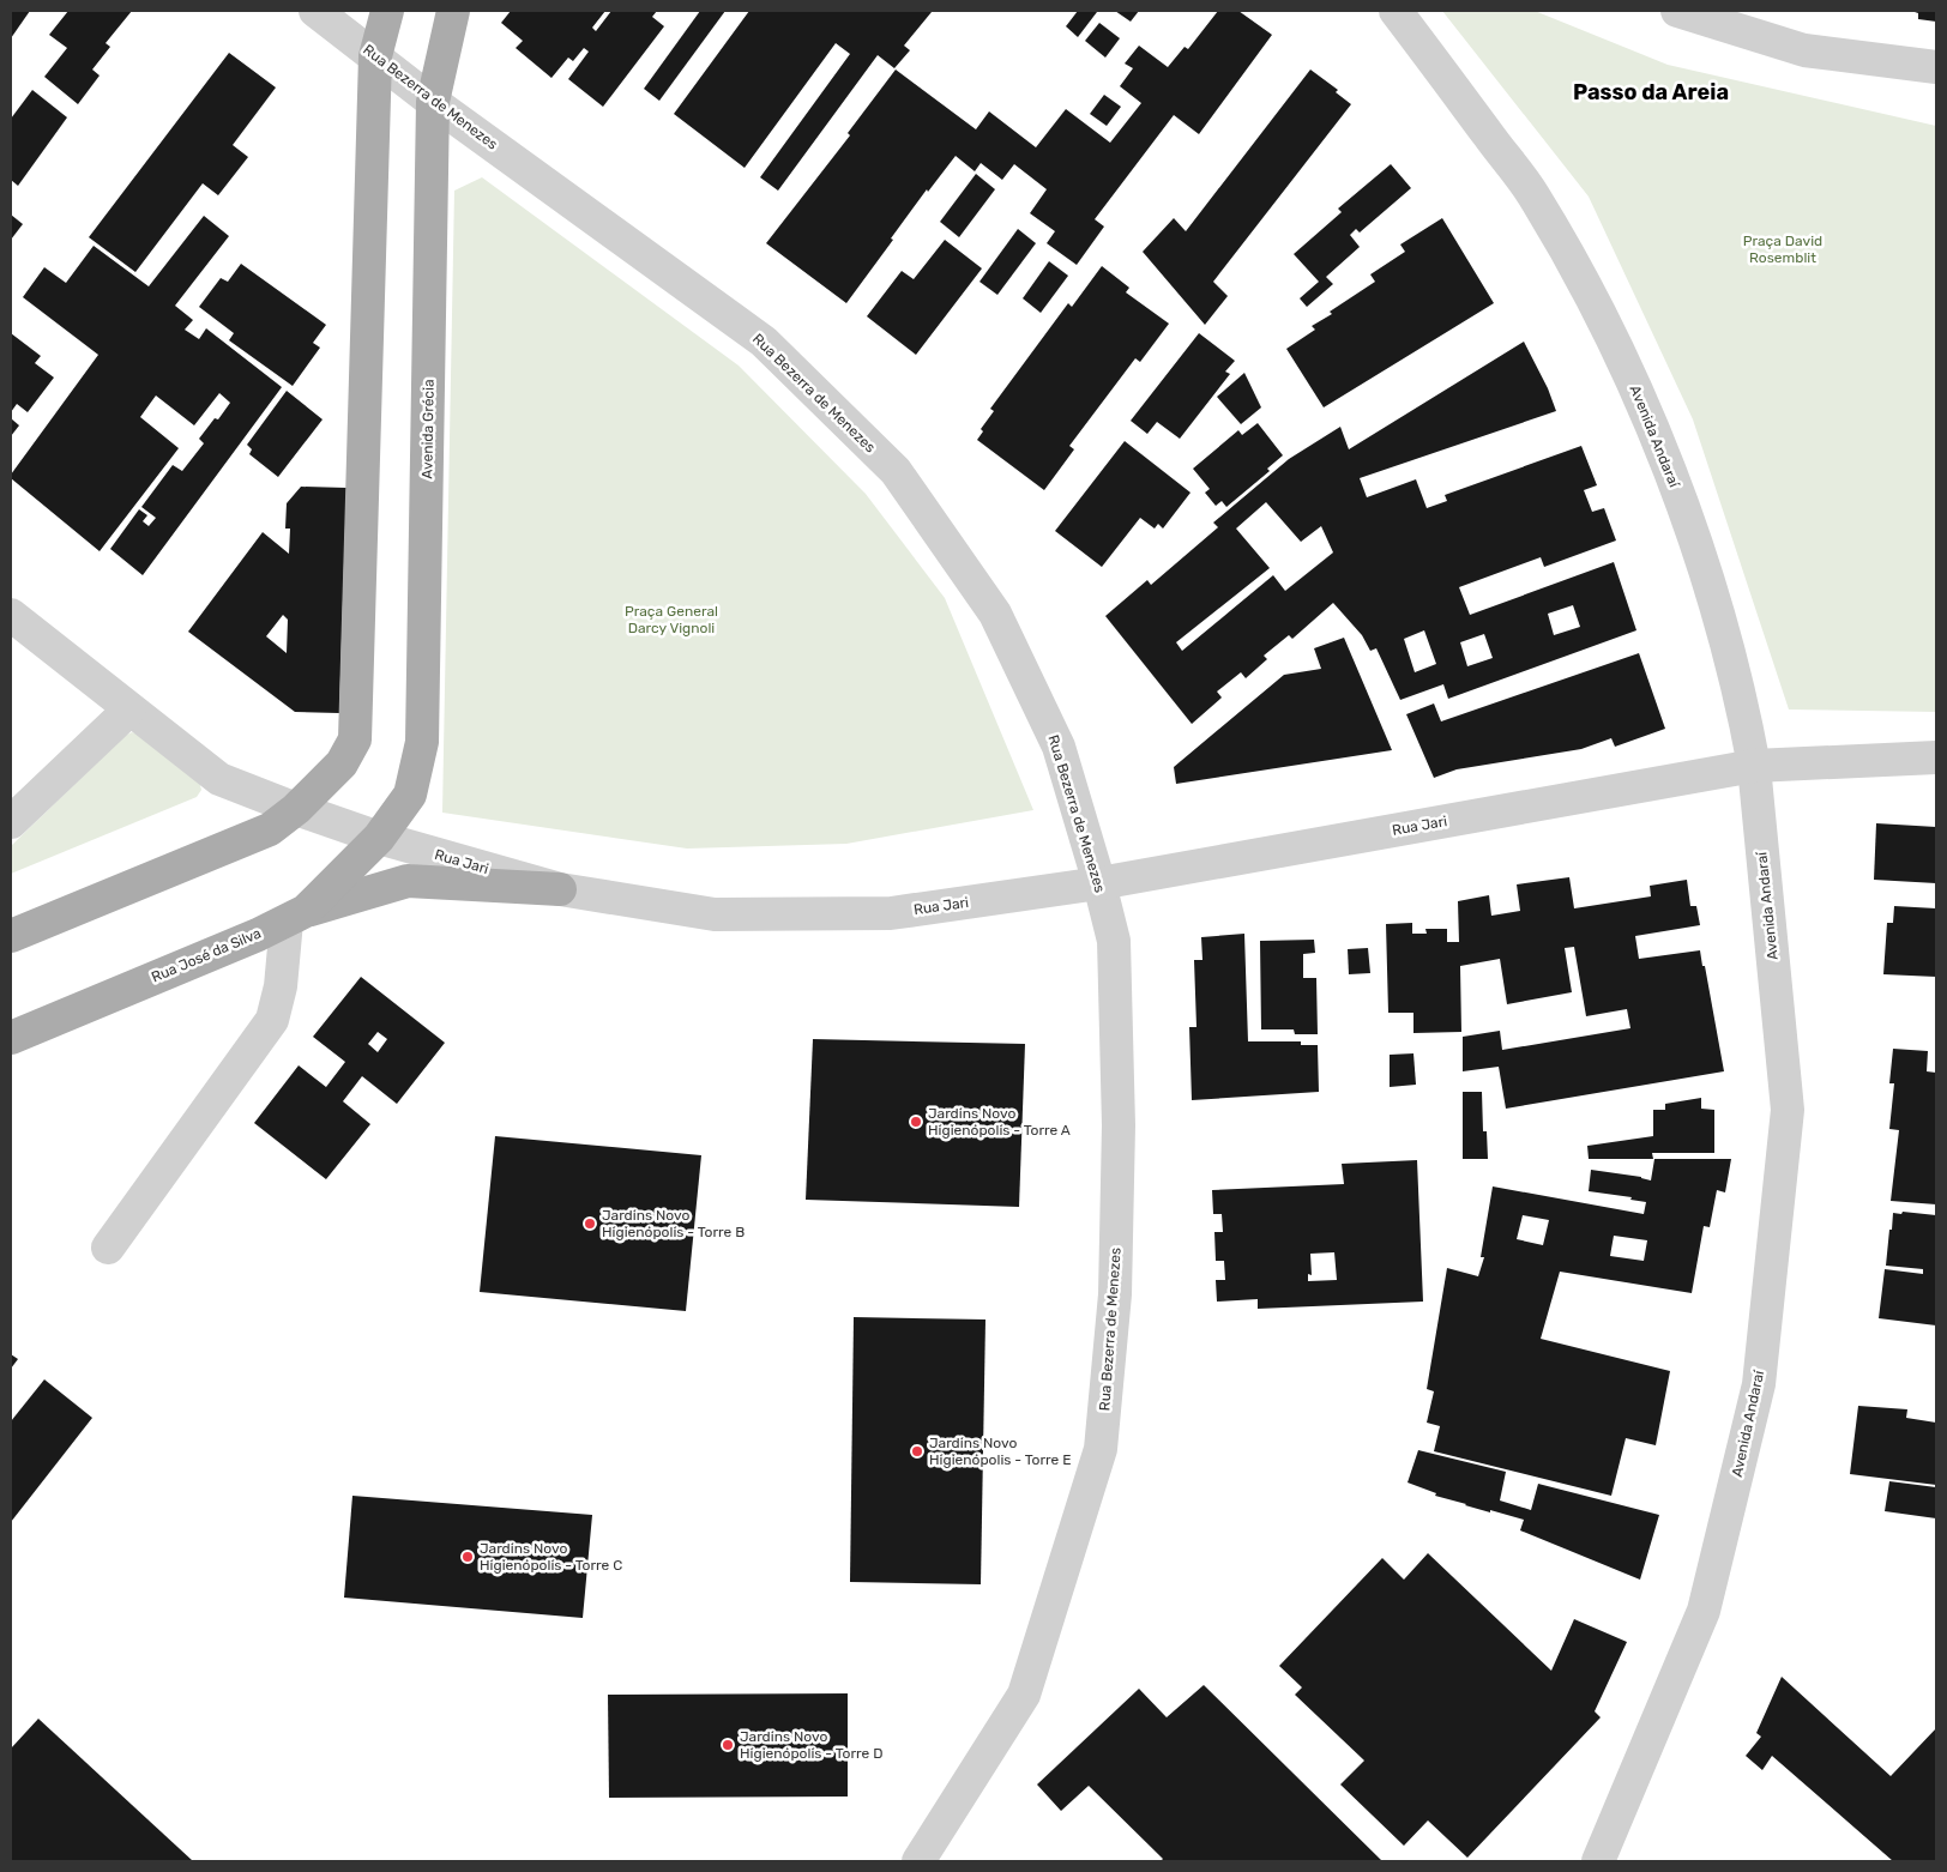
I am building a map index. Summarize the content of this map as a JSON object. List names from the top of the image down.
{
  "streets": {
    "main road": ["Avenida Grécia", "Rua José da Silva"],
    "street": ["Rua Bezerra de Menezes", "Avenida Andaraí", "Rua Jari"]
  },
  "crossings": [
    ["Rua Bezerra de Menezes", "Avenida Grécia"],
    ["Rua Bezerra de Menezes", "Rua Jari"],
    ["Avenida Grécia", "Rua Jari"],
    ["Avenida Grécia", "Rua José da Silva"],
    ["Avenida Andaraí", "Rua Jari"],
    ["Rua Jari", "Rua José da Silva"]
  ],
  "districts": ["Passo da Areia"],
  "parks": ["Praça David Rosemblit", "Praça General Darcy Vignoli"],
  "places": [
    "Jardins Novo Higienópolis - Torre A",
    "Jardins Novo Higienópolis - Torre B",
    "Jardins Novo Higienópolis - Torre E",
    "Jardins Novo Higienópolis - Torre C",
    "Jardins Novo Higienópolis - Torre D"
  ]
}
